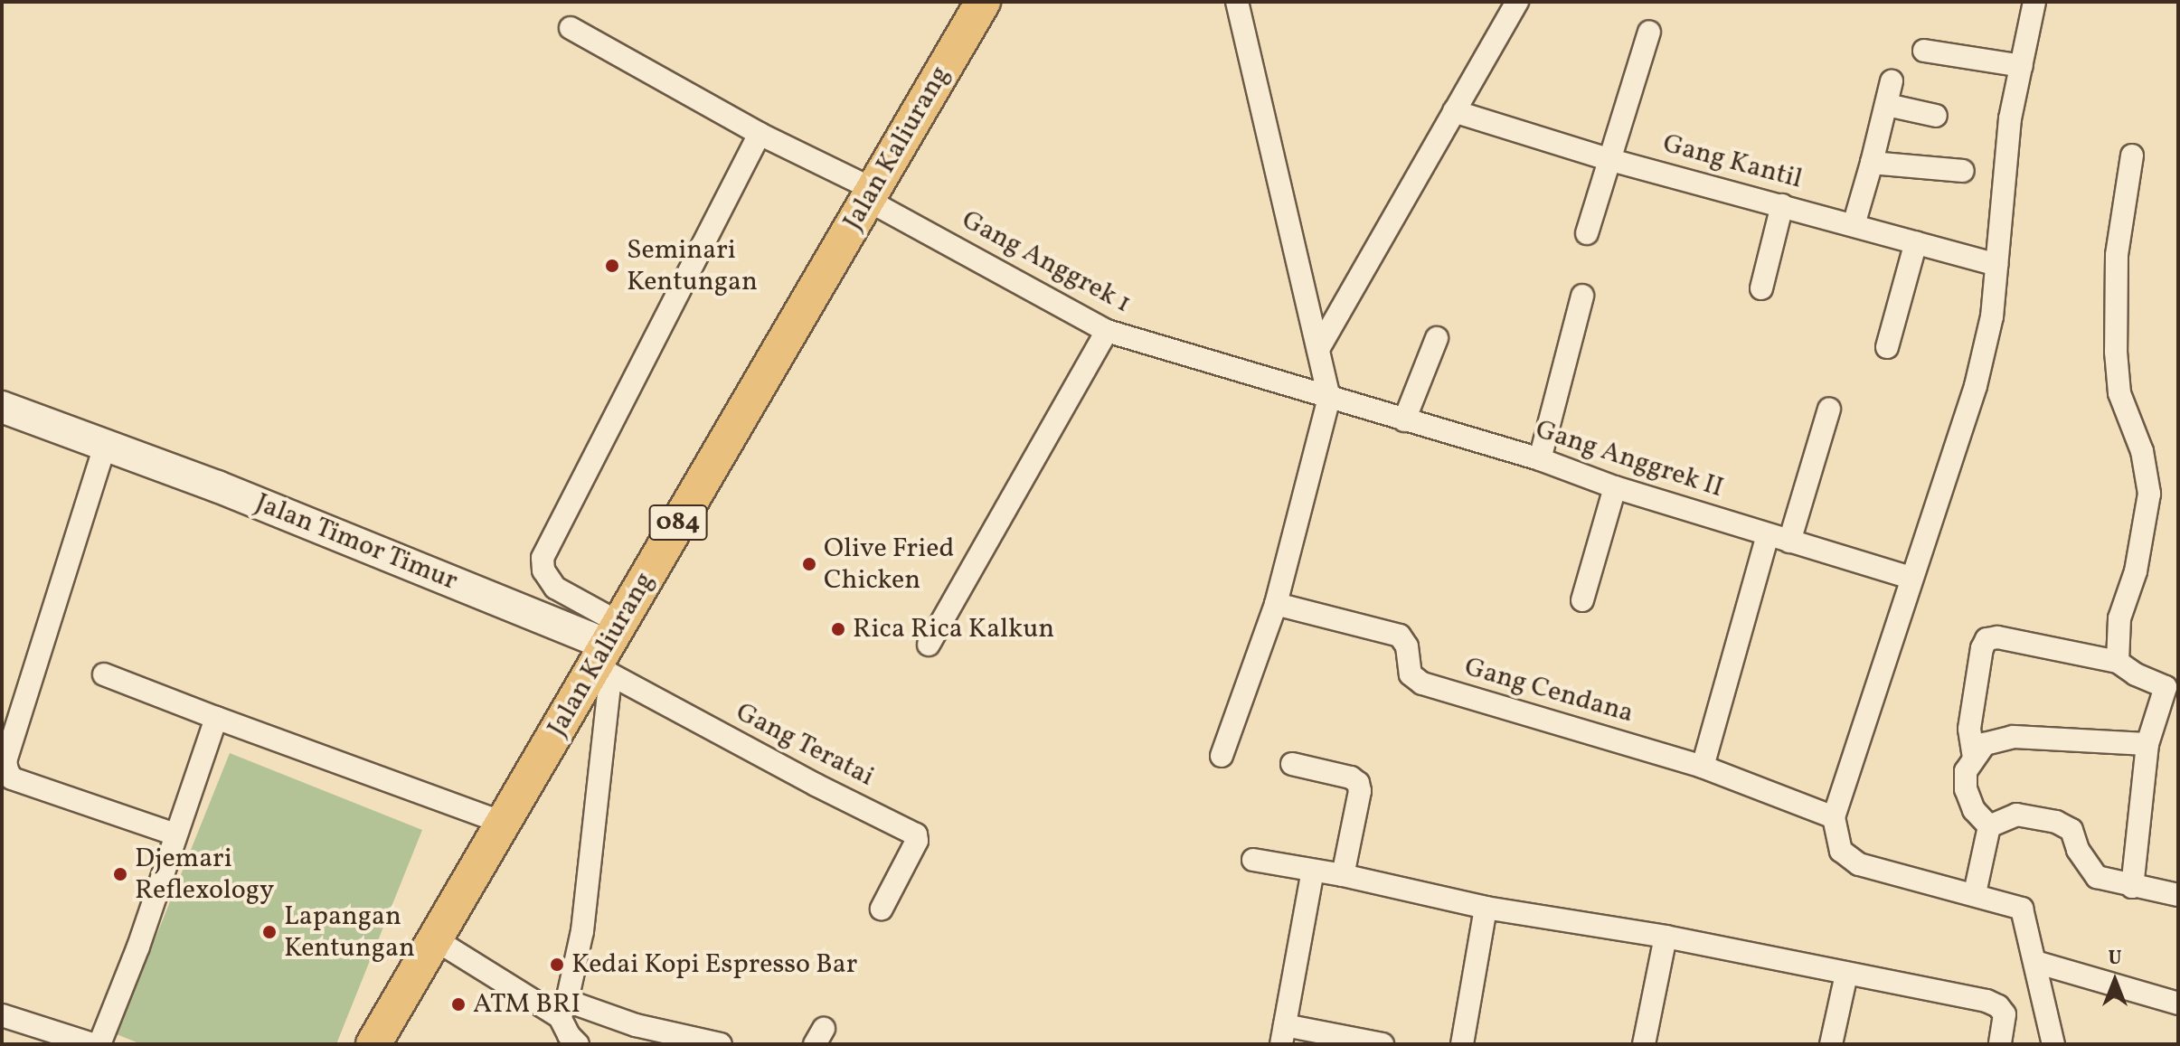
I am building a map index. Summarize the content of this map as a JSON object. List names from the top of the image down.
{
  "streets": {
    "main road": ["Jalan Kaliurang", "084"],
    "street": [
      "Gang Kantil",
      "Gang Anggrek 1",
      "Gang Anggrek II",
      "Jalan Timor Timur",
      "Gang Cendana",
      "Gang Teratai"
    ]
  },
  "crossings": [
    ["Jalan Kaliurang", "Gang Anggrek 1"],
    ["Jalan Kaliurang", "Jalan Timor Timur"],
    ["Jalan Kaliurang", "Gang Teratai"],
    ["Gang Anggrek 1", "Gang Anggrek II"],
    ["Jalan Timor Timur", "Gang Teratai"]
  ],
  "places": [
    "Seminari Kentungan",
    "Olive Fried Chicken",
    "Rica Rica Kalkun",
    "Djemari Reflexology",
    "Lapangan Kentungan",
    "Kedai Kopi Espresso Bar",
    "ATM BRI"
  ],
  "north": "top"
}
